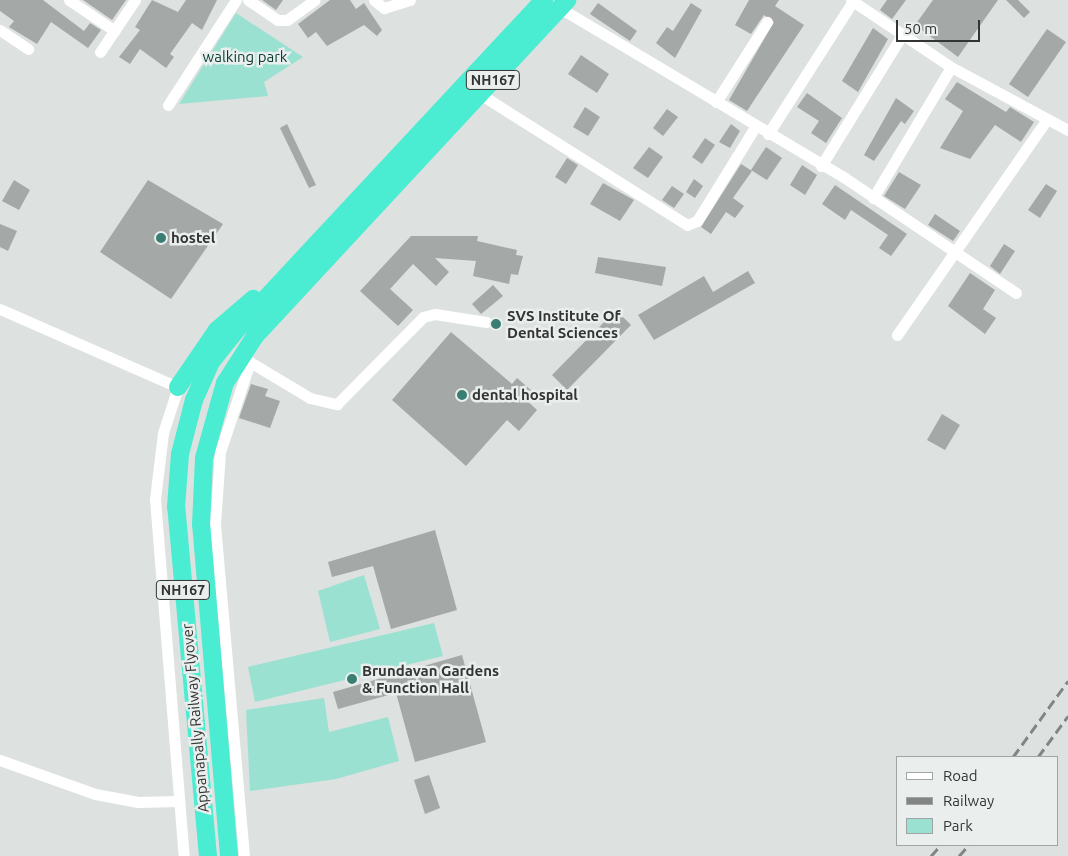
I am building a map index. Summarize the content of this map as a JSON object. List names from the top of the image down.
{
  "streets": {
    "highway": ["NH167", "Appanapally Railway Flyover"]
  },
  "crossings": [
    ["NH167", "Appanapally Railway Flyover"]
  ],
  "parks": ["walking park"],
  "places": [
    "hostel",
    "SVS Institute Of Dental Sciences",
    "dental hospital",
    "Brundavan Gardens & Function Hall"
  ],
  "legend": ["Road", "Railway", "Park"],
  "scale_bar": "50 m"
}
